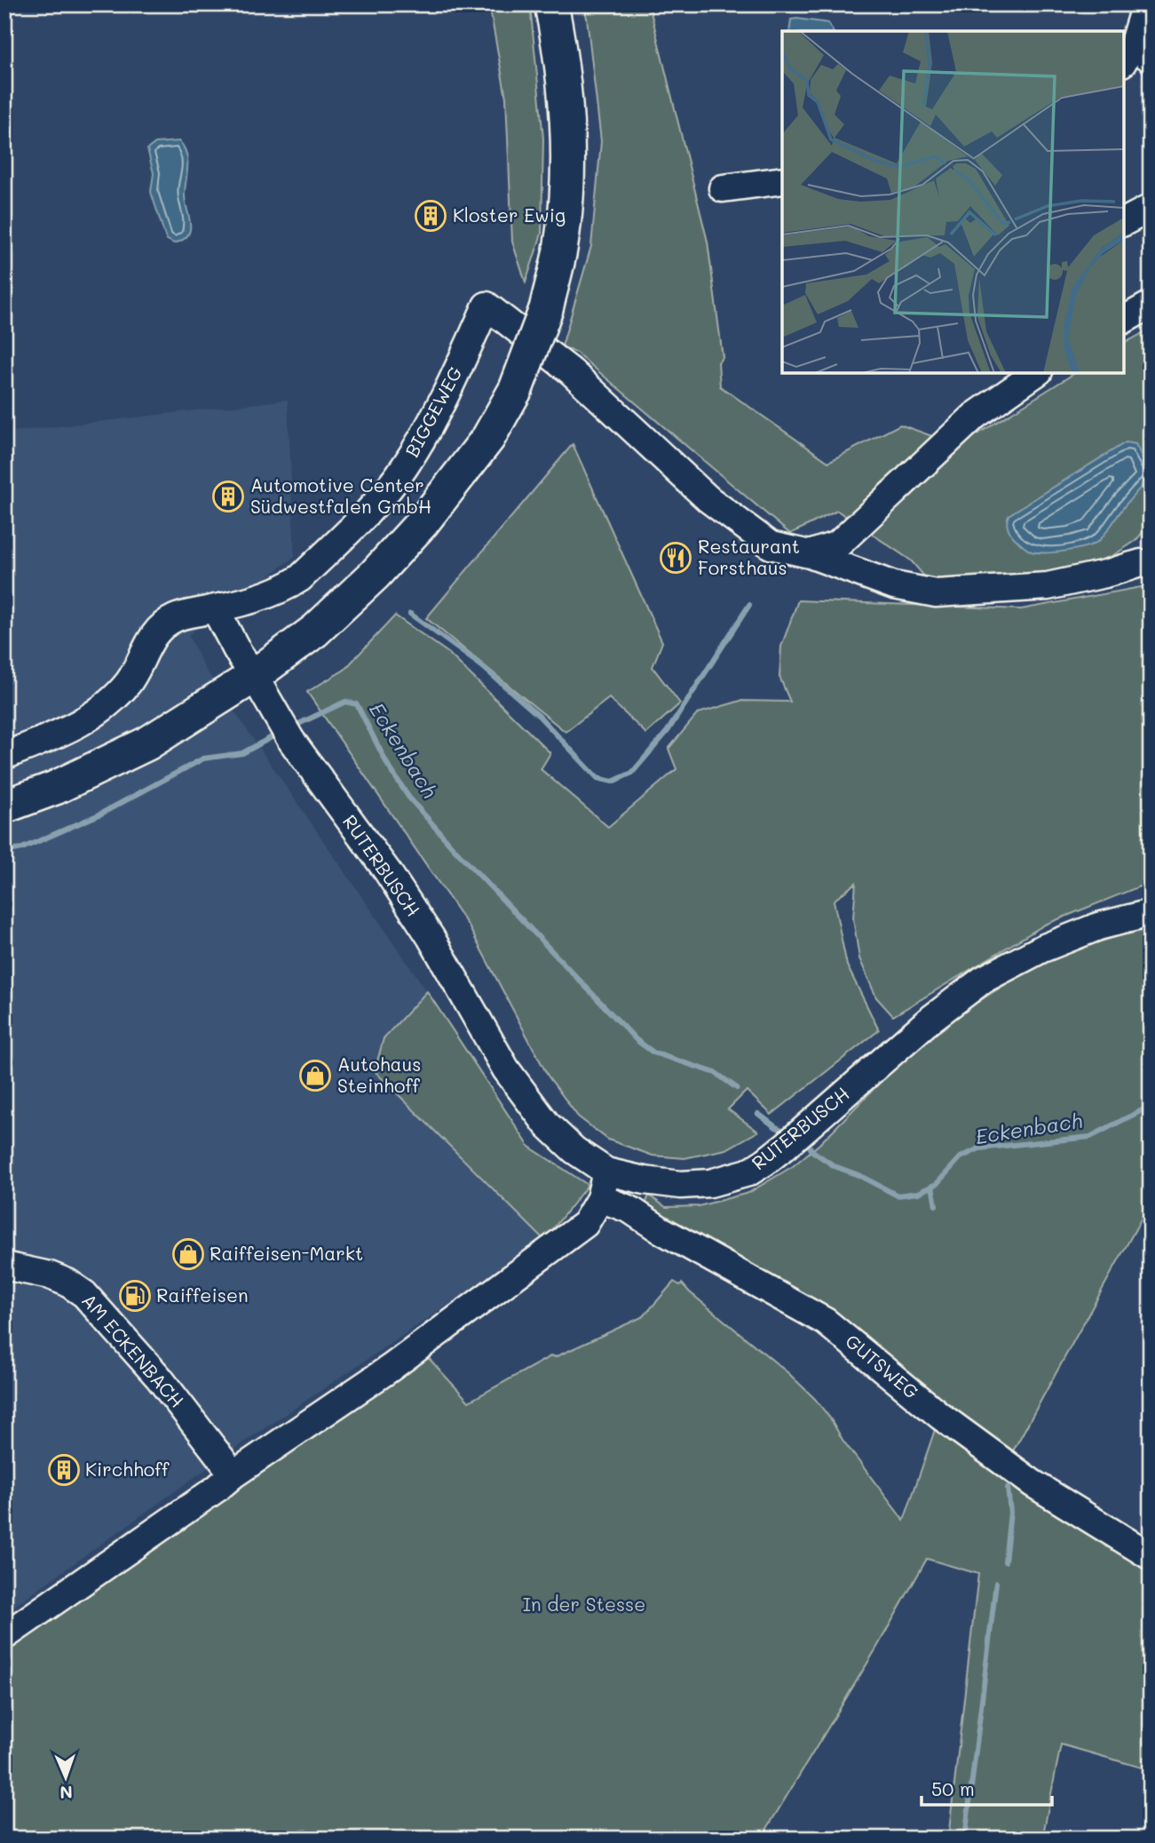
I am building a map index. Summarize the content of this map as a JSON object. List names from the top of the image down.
{
  "streets": {
    "street": [
      "BIGGEWEG",
      "RUTERBUSCH",
      "AM ECKENBACH",
      "GUTSWEG"
    ]
  },
  "crossings": [
    ["BIGGEWEG", "RUTERBUSCH"]
  ],
  "water": ["Eckenbach"],
  "parks": ["In der Stesse"],
  "places": {
    "building": ["Kloster Ewig", "Automotive Center Südwestfalen GmbH", "Kirchhoff"],
    "restaurant": ["Restaurant Forsthaus"],
    "shop": ["Autohaus Steinhoff", "Raiffeisen-Markt"],
    "fuel station": ["Raiffeisen"]
  },
  "scale_bar": "50 m",
  "north": "bottom"
}
